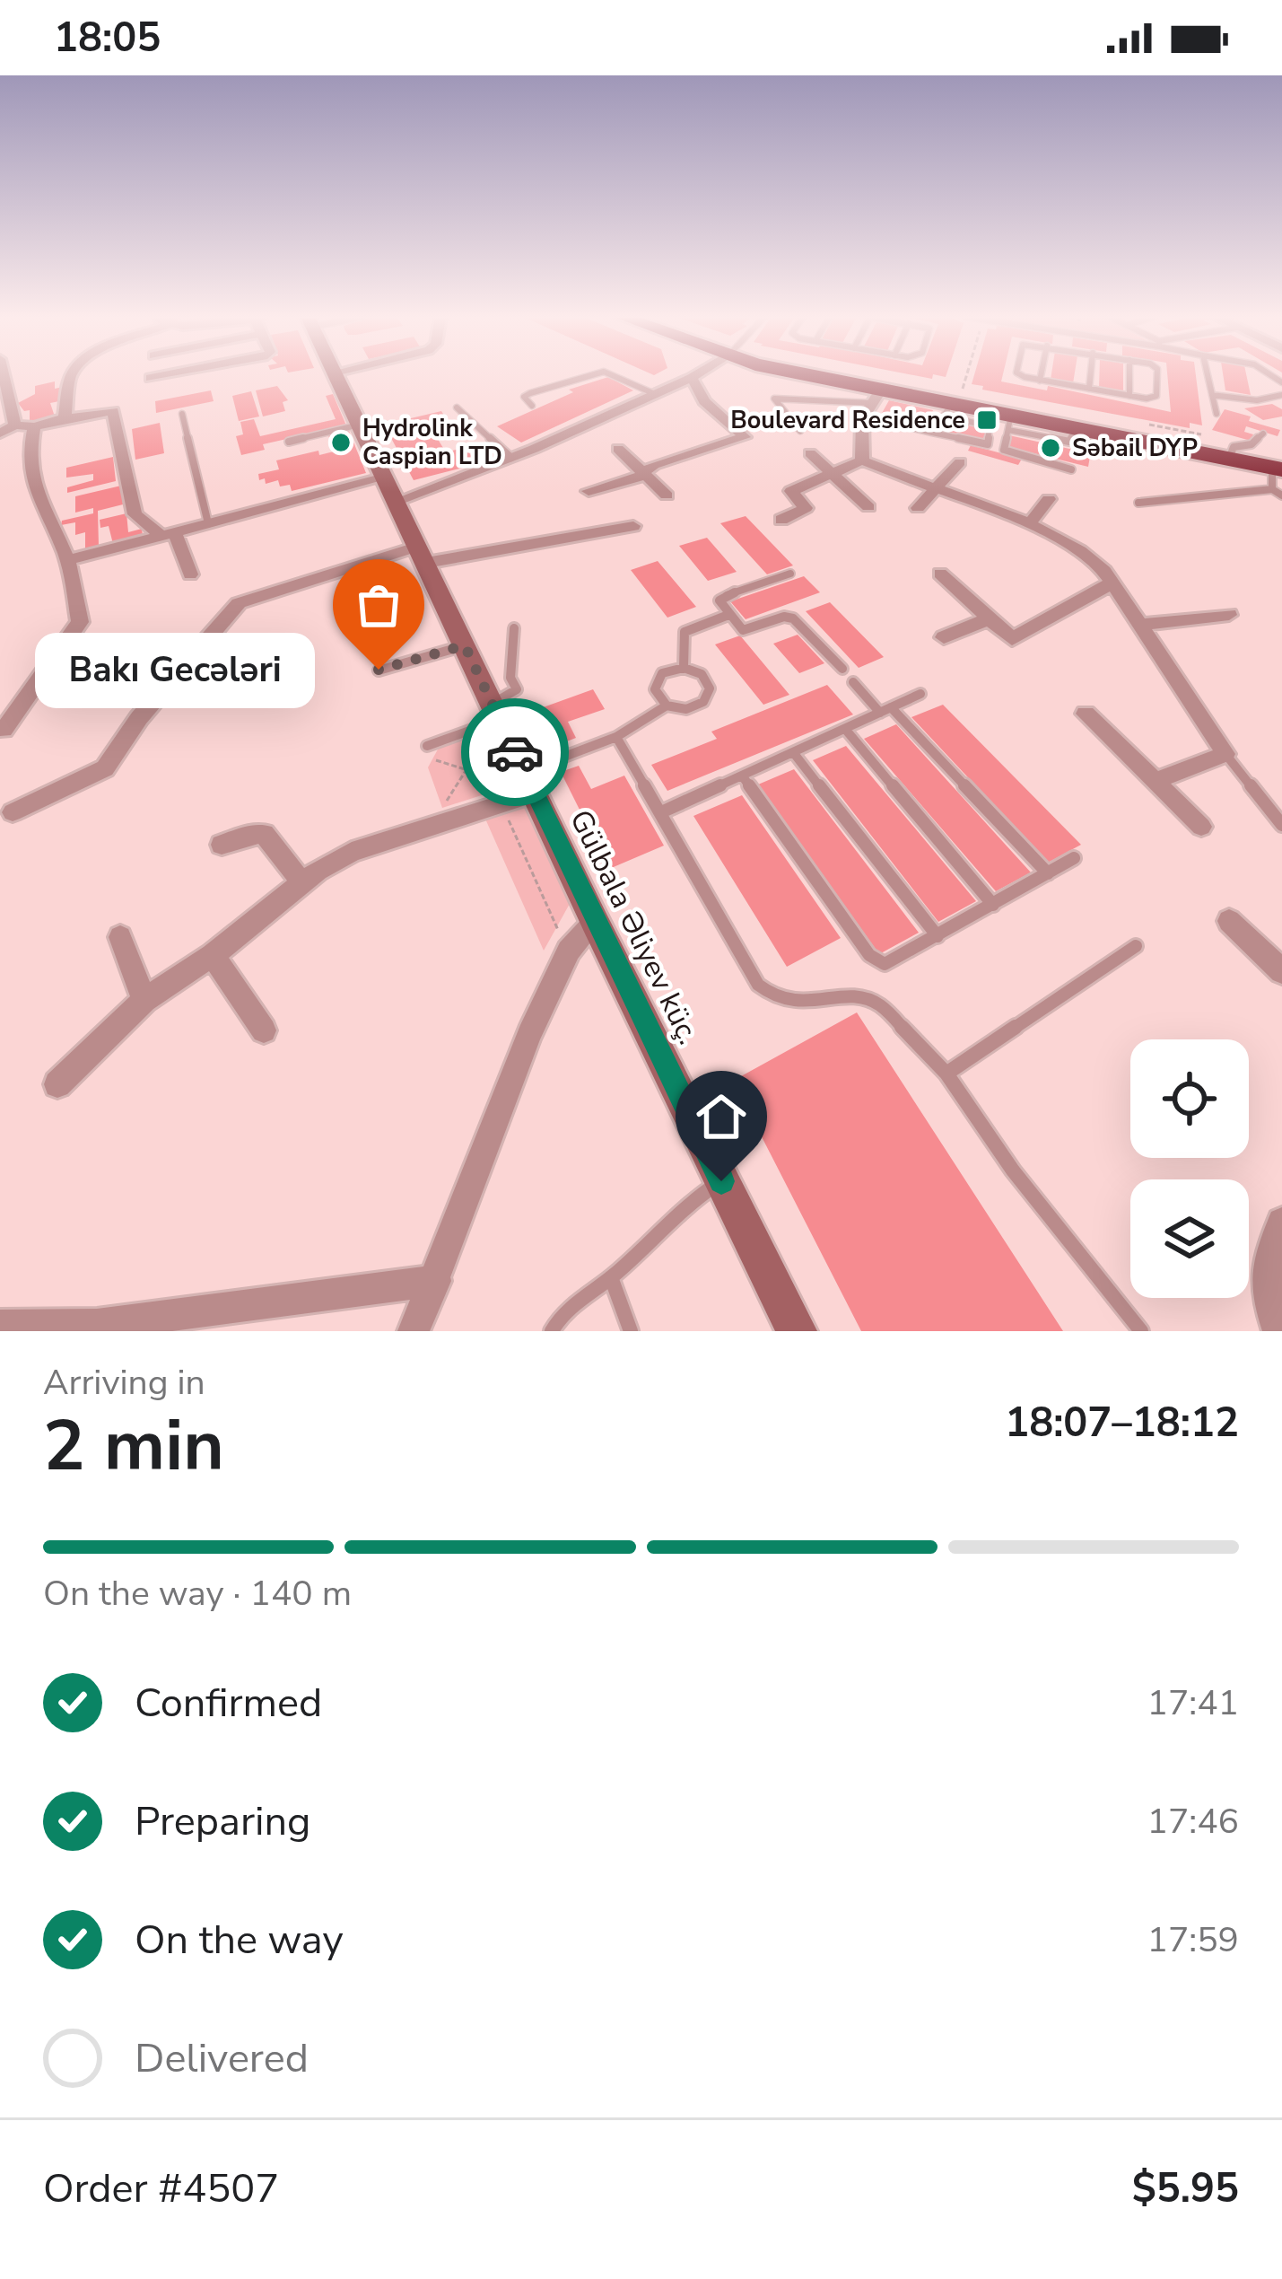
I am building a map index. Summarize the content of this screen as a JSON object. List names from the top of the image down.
{
  "streets": {
    "street": ["Gülbala Əliyev küç."]
  },
  "places": {
    "transit": ["Boulevard Residence"],
    "other": ["Hydrolink Caspian LTD", "Səbail DYP", "Bakı Gecələri"]
  },
  "page": {
    "status": "18:05",
    "bubble": "Bakı Gecələri",
    "heading": ["2 min", "Arriving in", "18:07–18:12"],
    "panel": ["Order #4507", "$5.95"],
    "bar": "On the way · 140 m",
    "list": [
      ["Confirmed", "17:41"],
      ["Preparing", "17:46"],
      ["On the way", "17:59"],
      "Delivered"
    ]
  }
}
